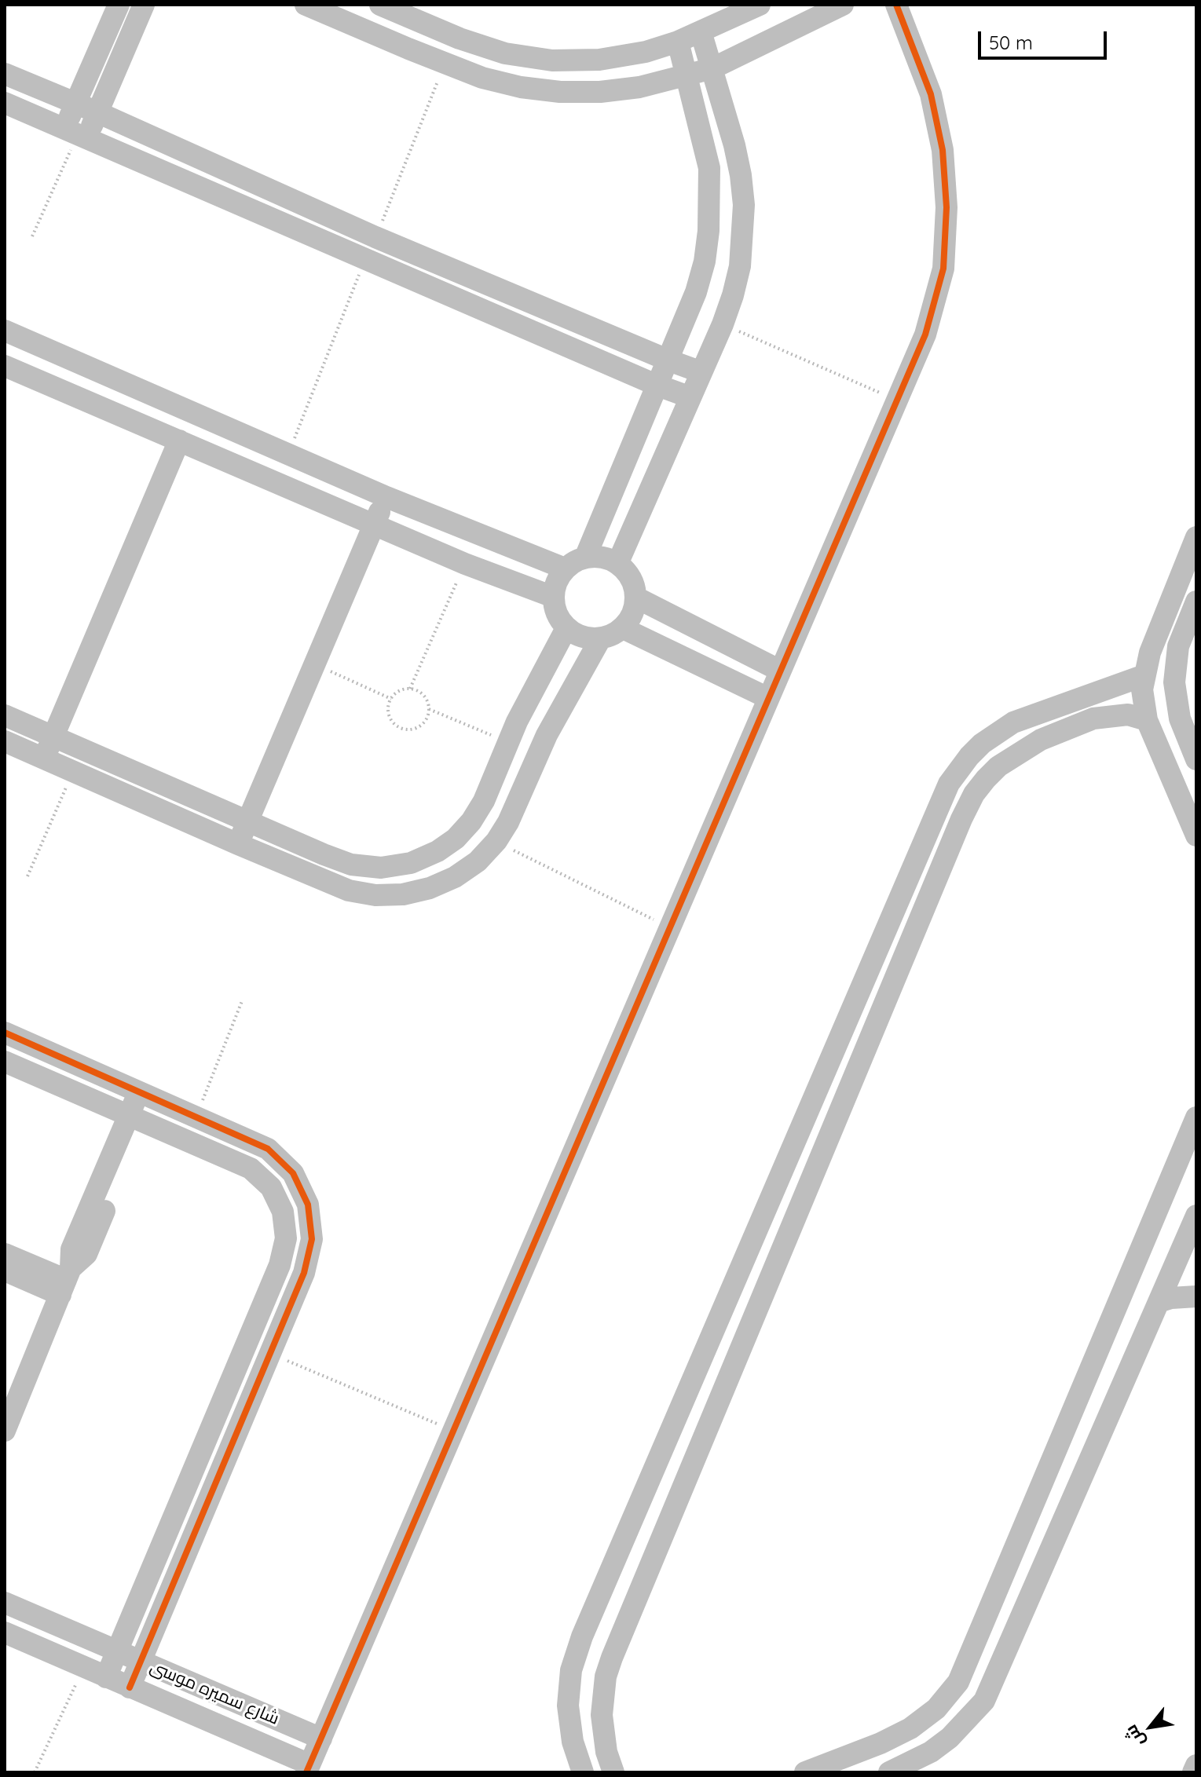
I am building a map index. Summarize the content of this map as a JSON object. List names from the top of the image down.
{
  "streets": {
    "street": ["شارع سميره موسى"]
  },
  "scale_bar": "50 m",
  "north": "bottom left"
}
